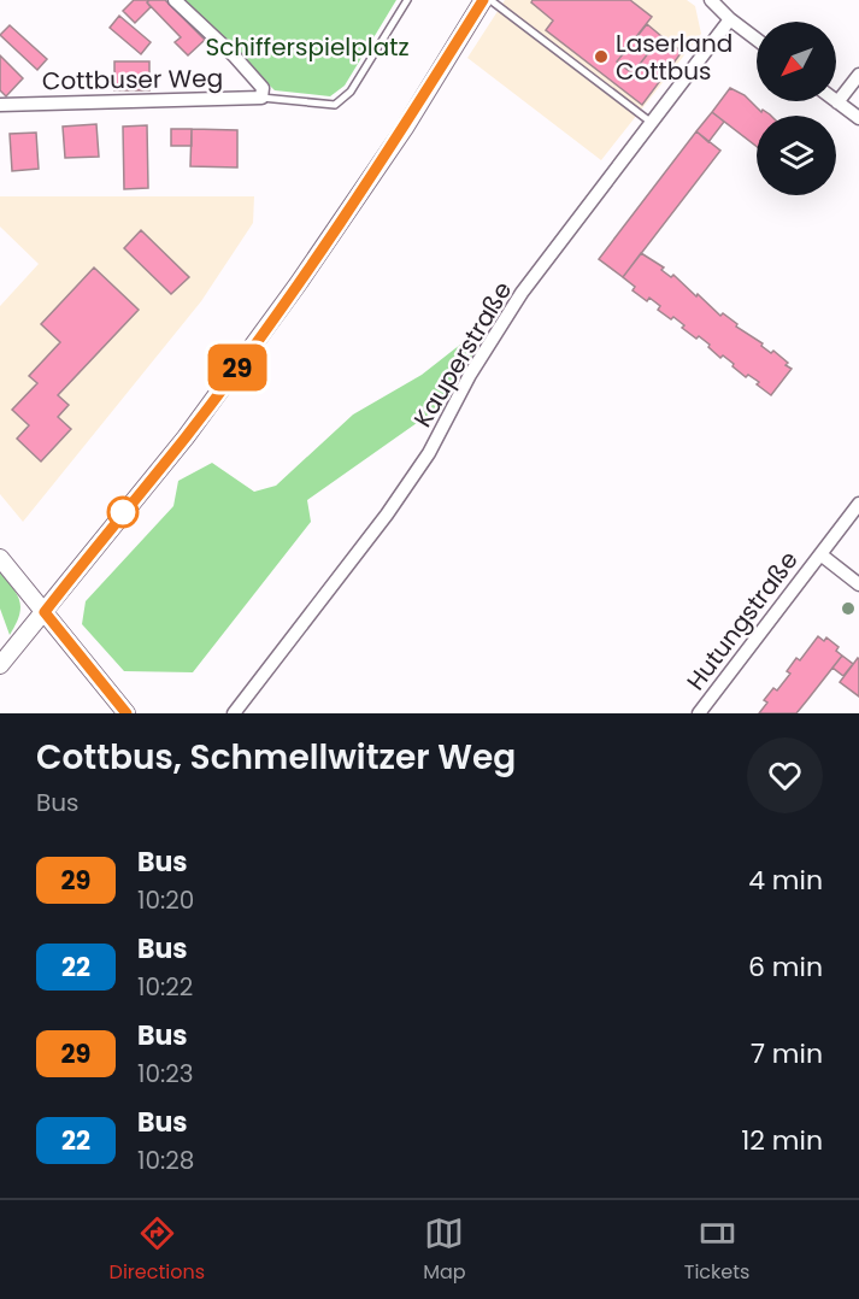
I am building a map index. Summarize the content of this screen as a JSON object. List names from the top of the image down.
{
  "streets": {
    "street": ["Cottbuser Weg", "Kauperstraße", "Hutungstraße"]
  },
  "parks": ["Schifferspielplatz"],
  "places": ["Laserland Cottbus"],
  "lines": ["bus line 29"],
  "north": "bottom left",
  "page": {
    "on_map": "29",
    "heading": ["Cottbus, Schmellwitzer Weg", "Bus"],
    "list": [
      {
        "mark": "29",
        "name": "Bus",
        "note": "10:20",
        "value": "4 min"
      },
      {
        "mark": "22",
        "name": "Bus",
        "note": "10:22",
        "value": "6 min"
      },
      {
        "mark": "29",
        "name": "Bus",
        "note": "10:23",
        "value": "7 min"
      },
      {
        "mark": "22",
        "name": "Bus",
        "note": "10:28",
        "value": "12 min"
      }
    ],
    "tabs": ["Directions", "Map", "Tickets"]
  }
}
